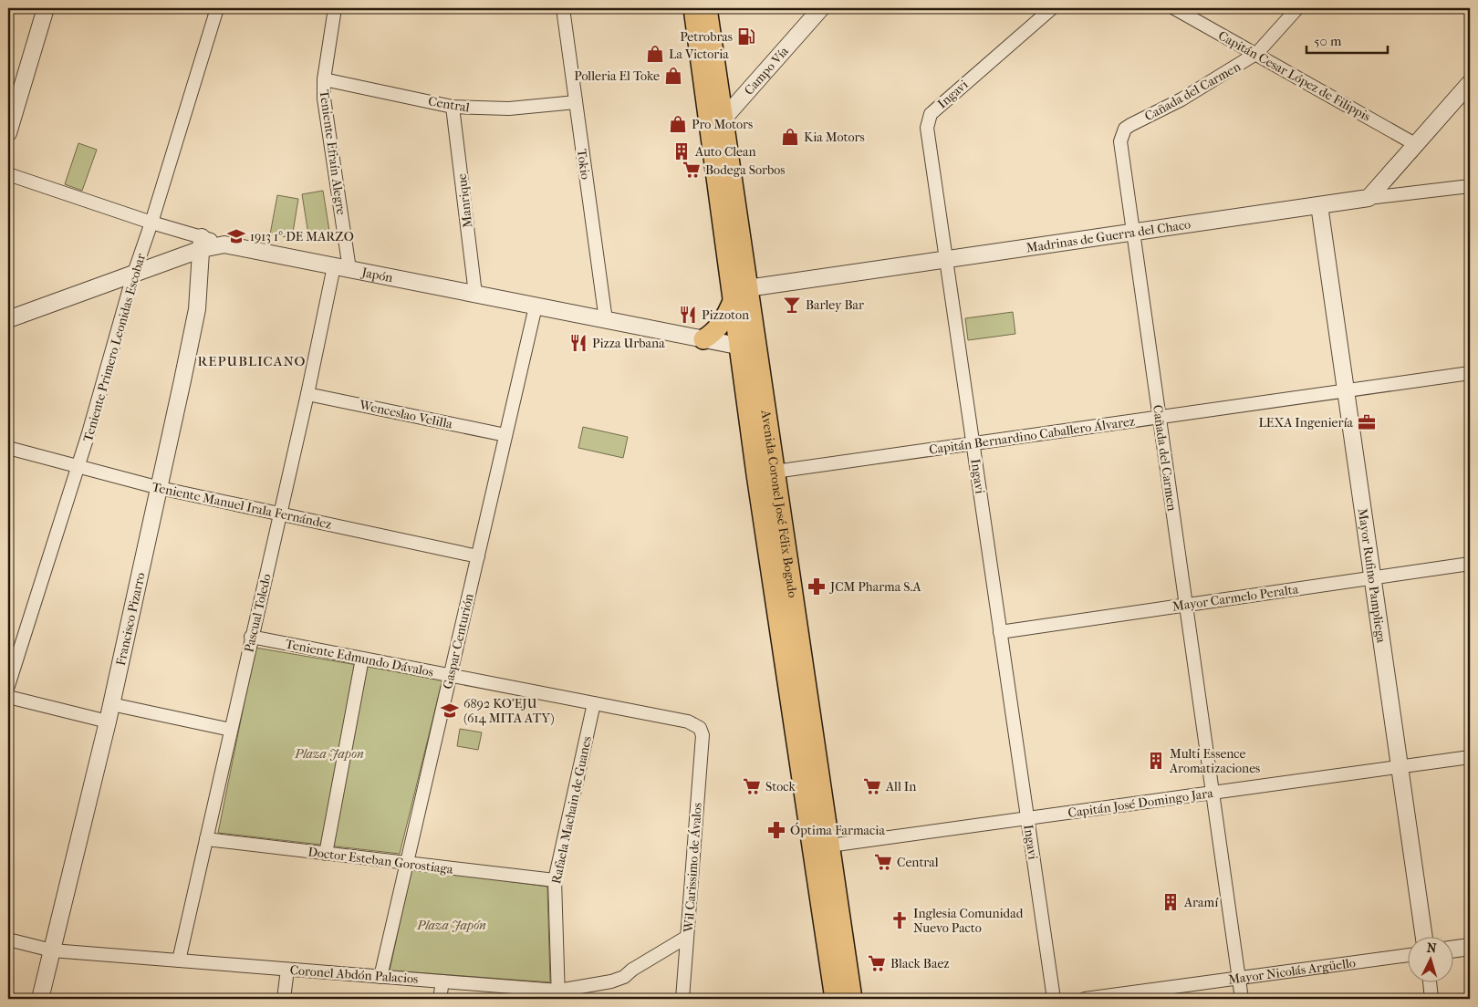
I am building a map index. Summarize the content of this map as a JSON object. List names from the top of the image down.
{
  "streets": {
    "main road": ["Avenida Coronel José Félix Bogado"],
    "street": [
      "Campo Vía",
      "Capitán Cesar López de Filippis",
      "Cañada del Carmen",
      "Ingavi",
      "Central",
      "Teniente Efraín Alegre",
      "Tokio",
      "Manrique",
      "Madrinas de Guerra del Chaco",
      "Japón",
      "Teniente Primero Leonidas Escobar",
      "Wenceslao Velilla",
      "Capitán Bernardino Caballero Álvarez",
      "Teniente Manuel Irala Fernández",
      "Mayor Rufino Pampliega",
      "Mayor Carmelo Peralta",
      "Pascual Toledo",
      "Francisco Pizarro",
      "Gaspar Centurión",
      "Teniente Edmundo Dávalos",
      "Capitán José Domingo Jara",
      "Rafaela Machain de Guanes",
      "Doctor Esteban Gorostiaga",
      "Wil Carissimo de Ávalos",
      "Mayor Nicolás Argüello",
      "Coronel Abdón Palacios"
    ]
  },
  "crossings": [
    ["Campo Vía", "Avenida Coronel José Félix Bogado"],
    ["Capitán Cesar López de Filippis", "Cañada del Carmen"],
    ["Cañada del Carmen", "Madrinas de Guerra del Chaco"],
    ["Cañada del Carmen", "Capitán Bernardino Caballero Álvarez"],
    ["Cañada del Carmen", "Mayor Carmelo Peralta"],
    ["Cañada del Carmen", "Capitán José Domingo Jara"],
    ["Cañada del Carmen", "Mayor Nicolás Argüello"],
    ["Ingavi", "Madrinas de Guerra del Chaco"],
    ["Ingavi", "Capitán Bernardino Caballero Álvarez"],
    ["Ingavi", "Mayor Carmelo Peralta"],
    ["Ingavi", "Capitán José Domingo Jara"],
    ["Central", "Teniente Efraín Alegre"],
    ["Central", "Tokio"],
    ["Central", "Manrique"],
    ["Teniente Efraín Alegre", "Japón"],
    ["Teniente Efraín Alegre", "Pascual Toledo"],
    ["Tokio", "Japón"],
    ["Manrique", "Japón"],
    ["Madrinas de Guerra del Chaco", "Avenida Coronel José Félix Bogado"],
    ["Madrinas de Guerra del Chaco", "Mayor Rufino Pampliega"],
    ["Japón", "Teniente Primero Leonidas Escobar"],
    ["Japón", "Avenida Coronel José Félix Bogado"],
    ["Japón", "Pascual Toledo"],
    ["Japón", "Francisco Pizarro"],
    ["Japón", "Gaspar Centurión"],
    ["Teniente Primero Leonidas Escobar", "Teniente Manuel Irala Fernández"],
    ["Wenceslao Velilla", "Pascual Toledo"],
    ["Wenceslao Velilla", "Gaspar Centurión"],
    ["Capitán Bernardino Caballero Álvarez", "Avenida Coronel José Félix Bogado"],
    ["Capitán Bernardino Caballero Álvarez", "Mayor Rufino Pampliega"],
    ["Avenida Coronel José Félix Bogado", "Capitán José Domingo Jara"],
    ["Teniente Manuel Irala Fernández", "Pascual Toledo"],
    ["Teniente Manuel Irala Fernández", "Francisco Pizarro"],
    ["Teniente Manuel Irala Fernández", "Gaspar Centurión"],
    ["Mayor Rufino Pampliega", "Mayor Carmelo Peralta"],
    ["Mayor Rufino Pampliega", "Capitán José Domingo Jara"],
    ["Pascual Toledo", "Teniente Edmundo Dávalos"],
    ["Pascual Toledo", "Doctor Esteban Gorostiaga"],
    ["Pascual Toledo", "Coronel Abdón Palacios"],
    ["Francisco Pizarro", "Coronel Abdón Palacios"],
    ["Gaspar Centurión", "Teniente Edmundo Dávalos"],
    ["Gaspar Centurión", "Doctor Esteban Gorostiaga"],
    ["Gaspar Centurión", "Coronel Abdón Palacios"],
    ["Teniente Edmundo Dávalos", "Rafaela Machain de Guanes"],
    ["Teniente Edmundo Dávalos", "Wil Carissimo de Ávalos"],
    ["Rafaela Machain de Guanes", "Doctor Esteban Gorostiaga"],
    ["Rafaela Machain de Guanes", "Coronel Abdón Palacios"],
    ["Wil Carissimo de Ávalos", "Coronel Abdón Palacios"]
  ],
  "districts": ["REPUBLICANO"],
  "parks": ["Plaza Japon", "Plaza Japón"],
  "places": {
    "fuel station": ["Petrobras"],
    "shop": [
      "La Victoria",
      "Polleria El Toke",
      "Pro Motors",
      "Kia Motors"
    ],
    "building": ["Auto Clean", "Multi Essence Aromatizaciones", "Aramí"],
    "supermarket": [
      "Bodega Sorbos",
      "Stock",
      "All In",
      "Central",
      "Black Baez"
    ],
    "school or university": ["1913 1º DE MARZO", "6892 KO'EJU (614 MITA ATY)"],
    "bar": ["Barley Bar"],
    "restaurant": ["Pizzoton", "Pizza Urbana"],
    "office": ["LEXA Ingeniería"],
    "pharmacy": ["JCM Pharma S.A", "Óptima Farmacia"],
    "church": ["Inglesia Comunidad Nuevo Pacto"]
  },
  "scale_bar": "50 m",
  "north": "top"
}
